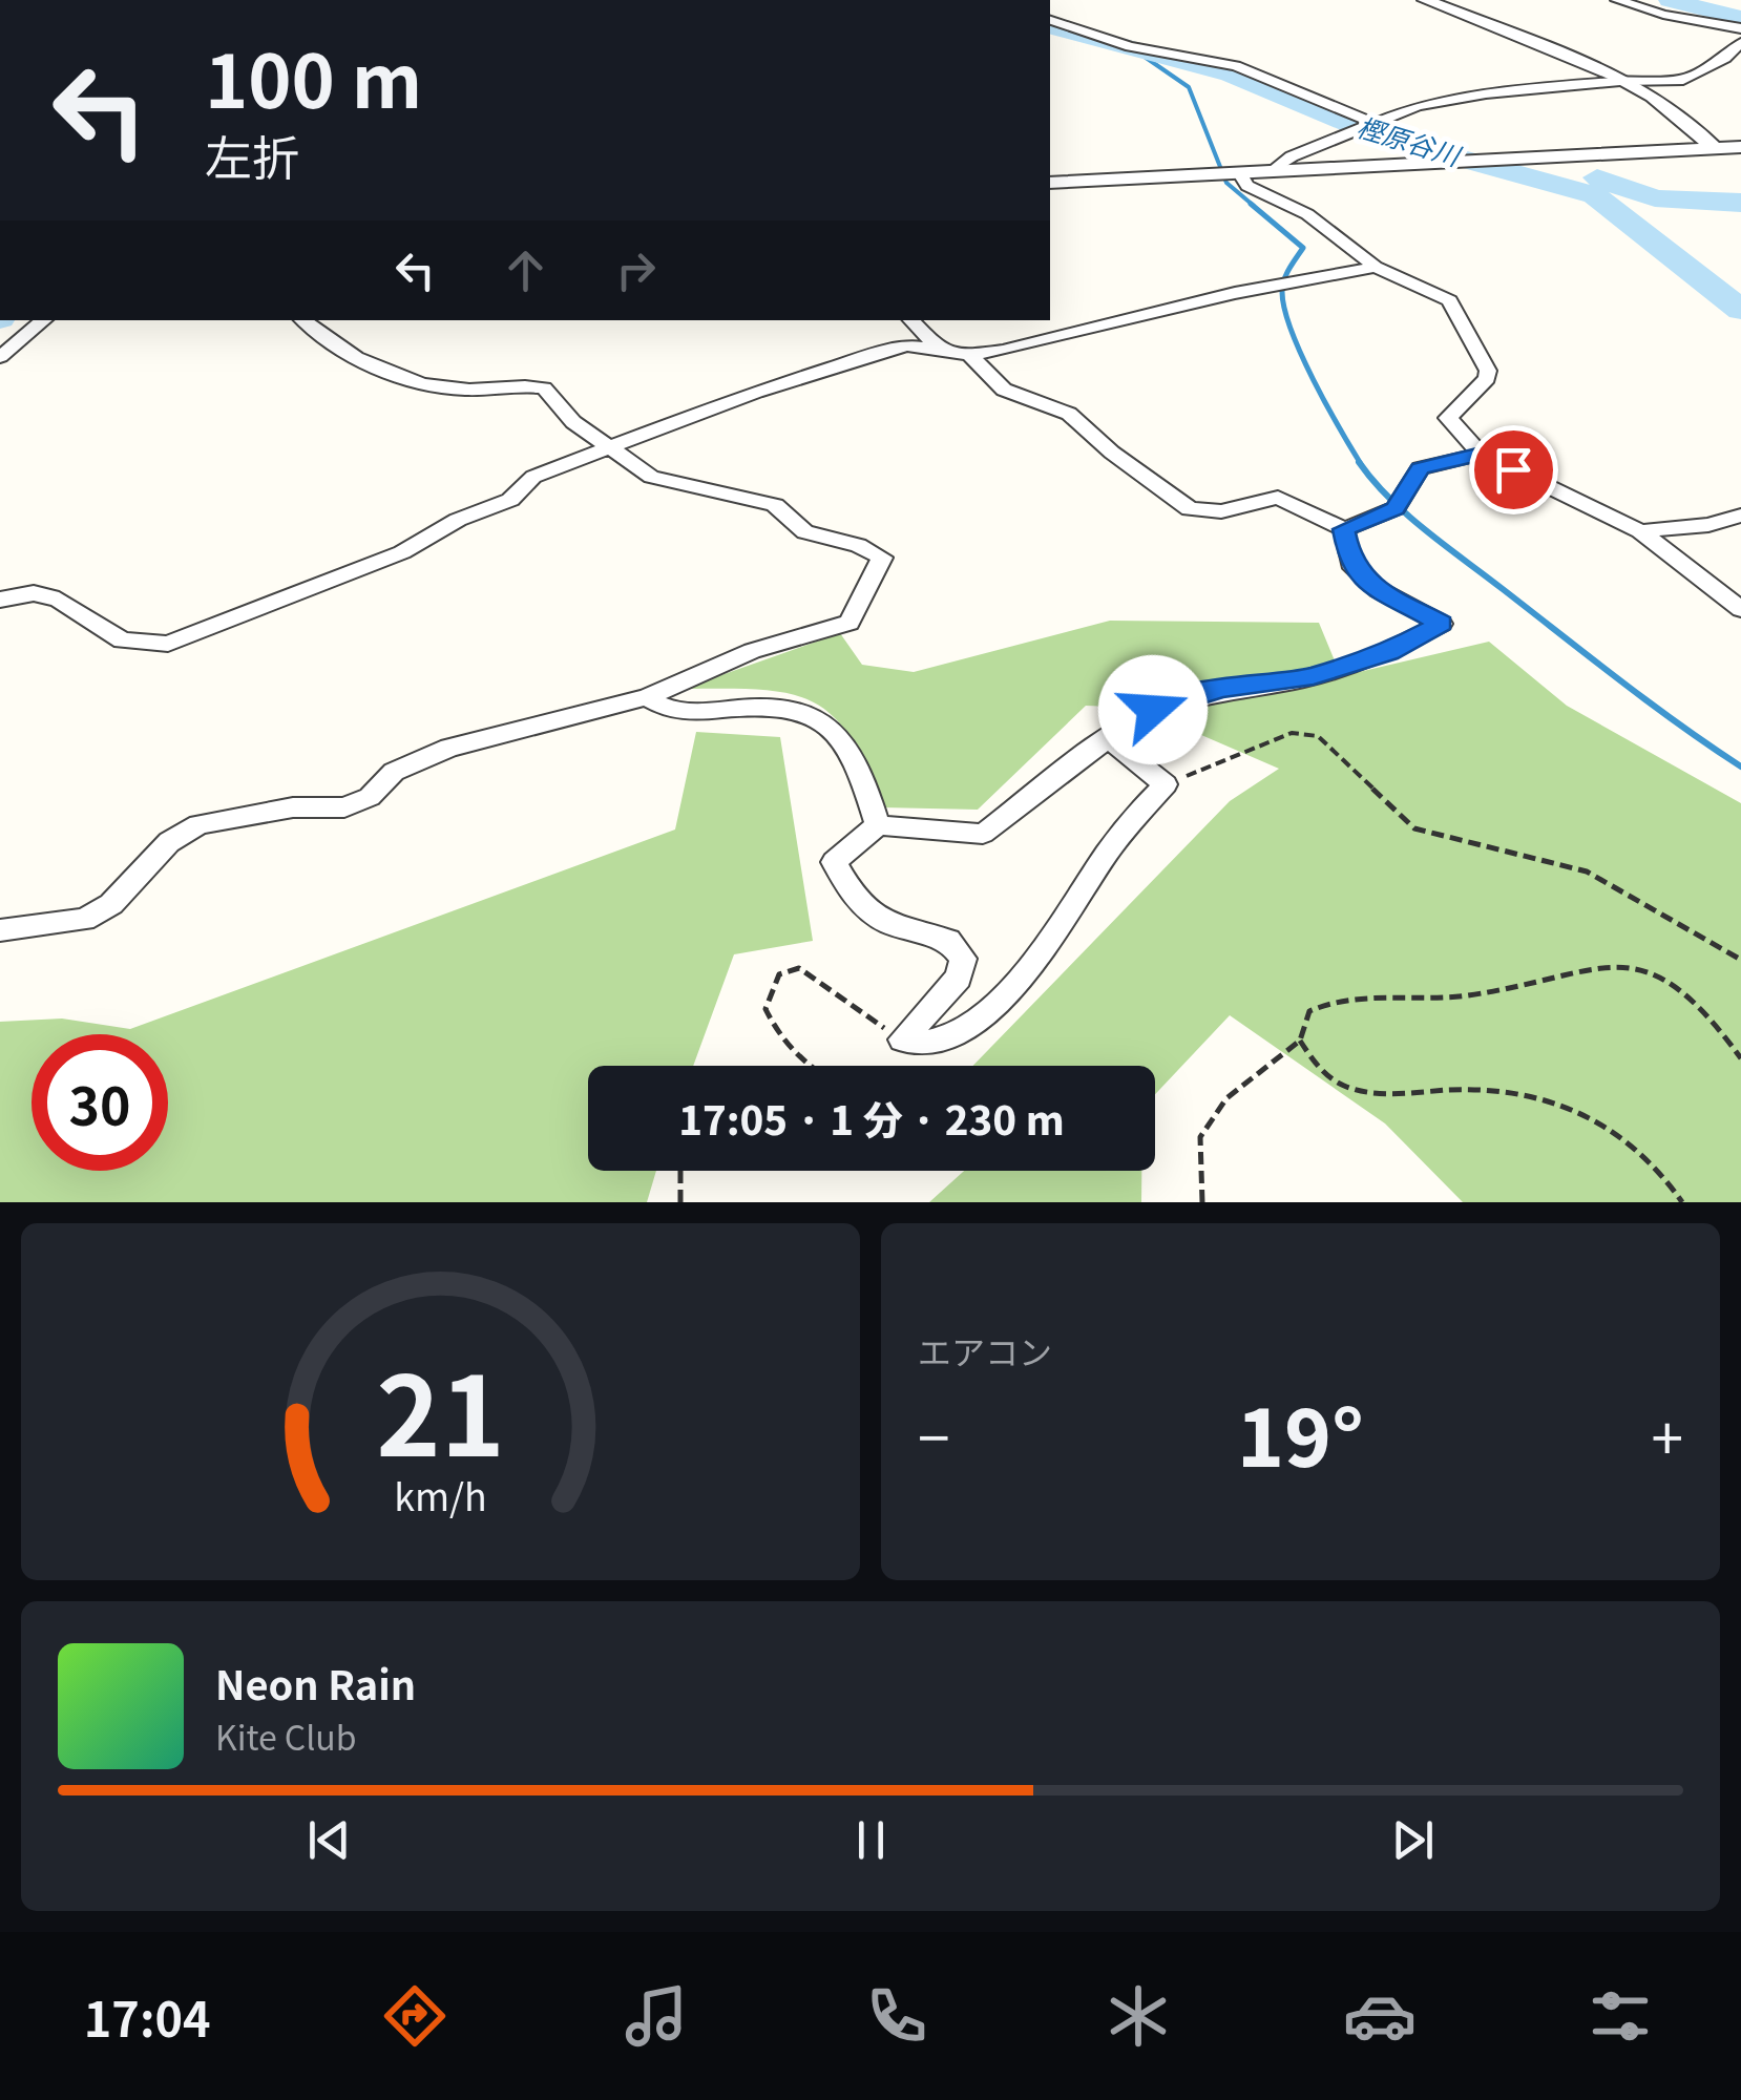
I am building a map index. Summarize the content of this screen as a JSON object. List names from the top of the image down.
{
  "water": ["樫原谷川"],
  "page": {
    "turn": ["100 m", "左折"],
    "limit": "30",
    "trip": "17:05 · 1 分 · 230 m",
    "tile": "エアコン",
    "heat": ["−", "19°", "+"],
    "song": ["Neon Rain", "Kite Club"],
    "tabs": "17:04",
    "gauge": ["21", "km/h"]
  }
}
